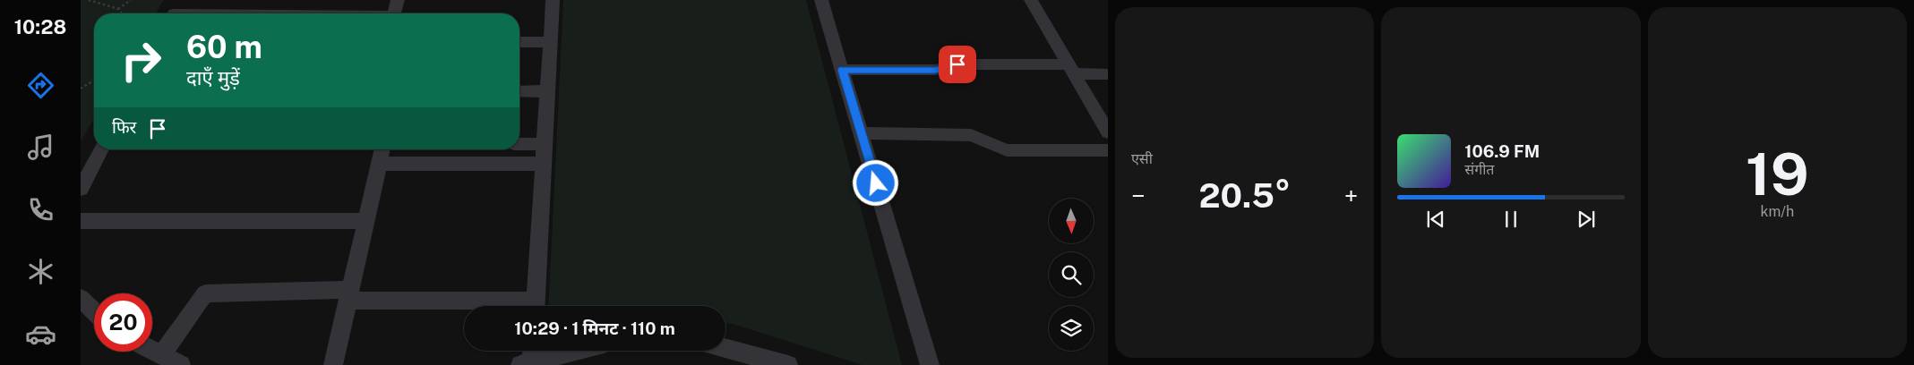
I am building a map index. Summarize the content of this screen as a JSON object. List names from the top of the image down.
{
  "north": "bottom",
  "page": {
    "tabs": "10:28",
    "tile": [
      "एसी",
      ["19", "km/h"]
    ],
    "turn": ["60 m", "दाएँ मुड़ें"],
    "then": "फिर",
    "song": ["106.9 FM", "संगीत"],
    "heat": ["−", "20.5°", "+"],
    "limit": "20",
    "trip": "10:29 · 1 मिनट · 110 m"
  }
}
